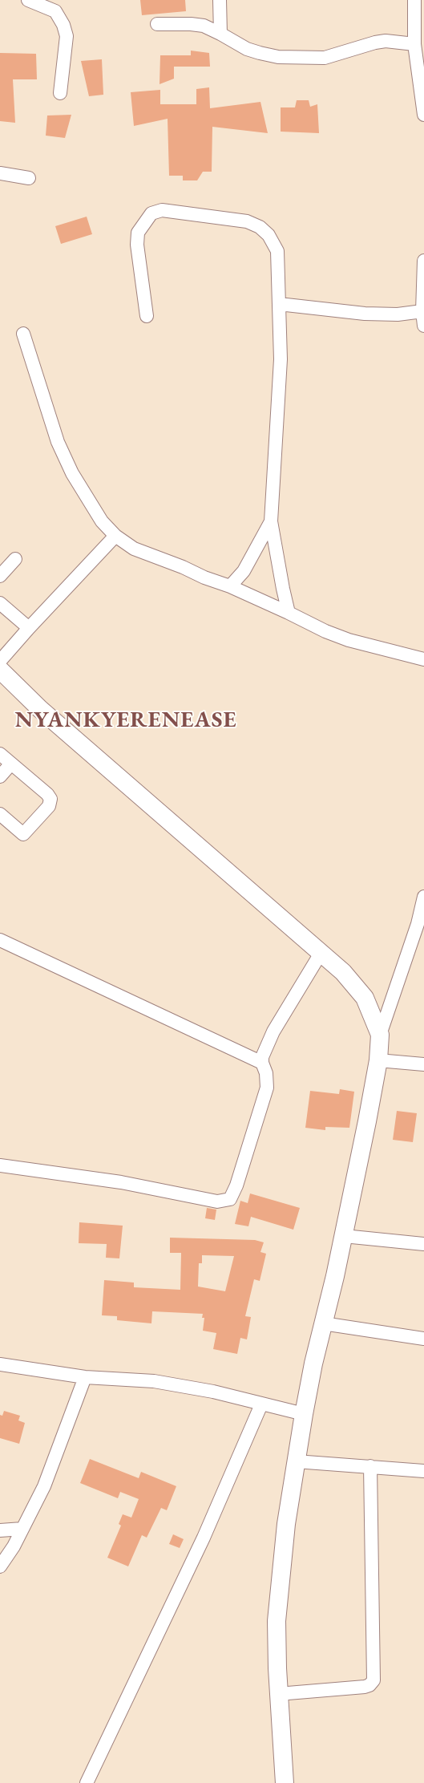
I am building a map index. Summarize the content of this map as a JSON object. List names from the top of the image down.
{
  "districts": ["NYANKYERENEASE"]
}
